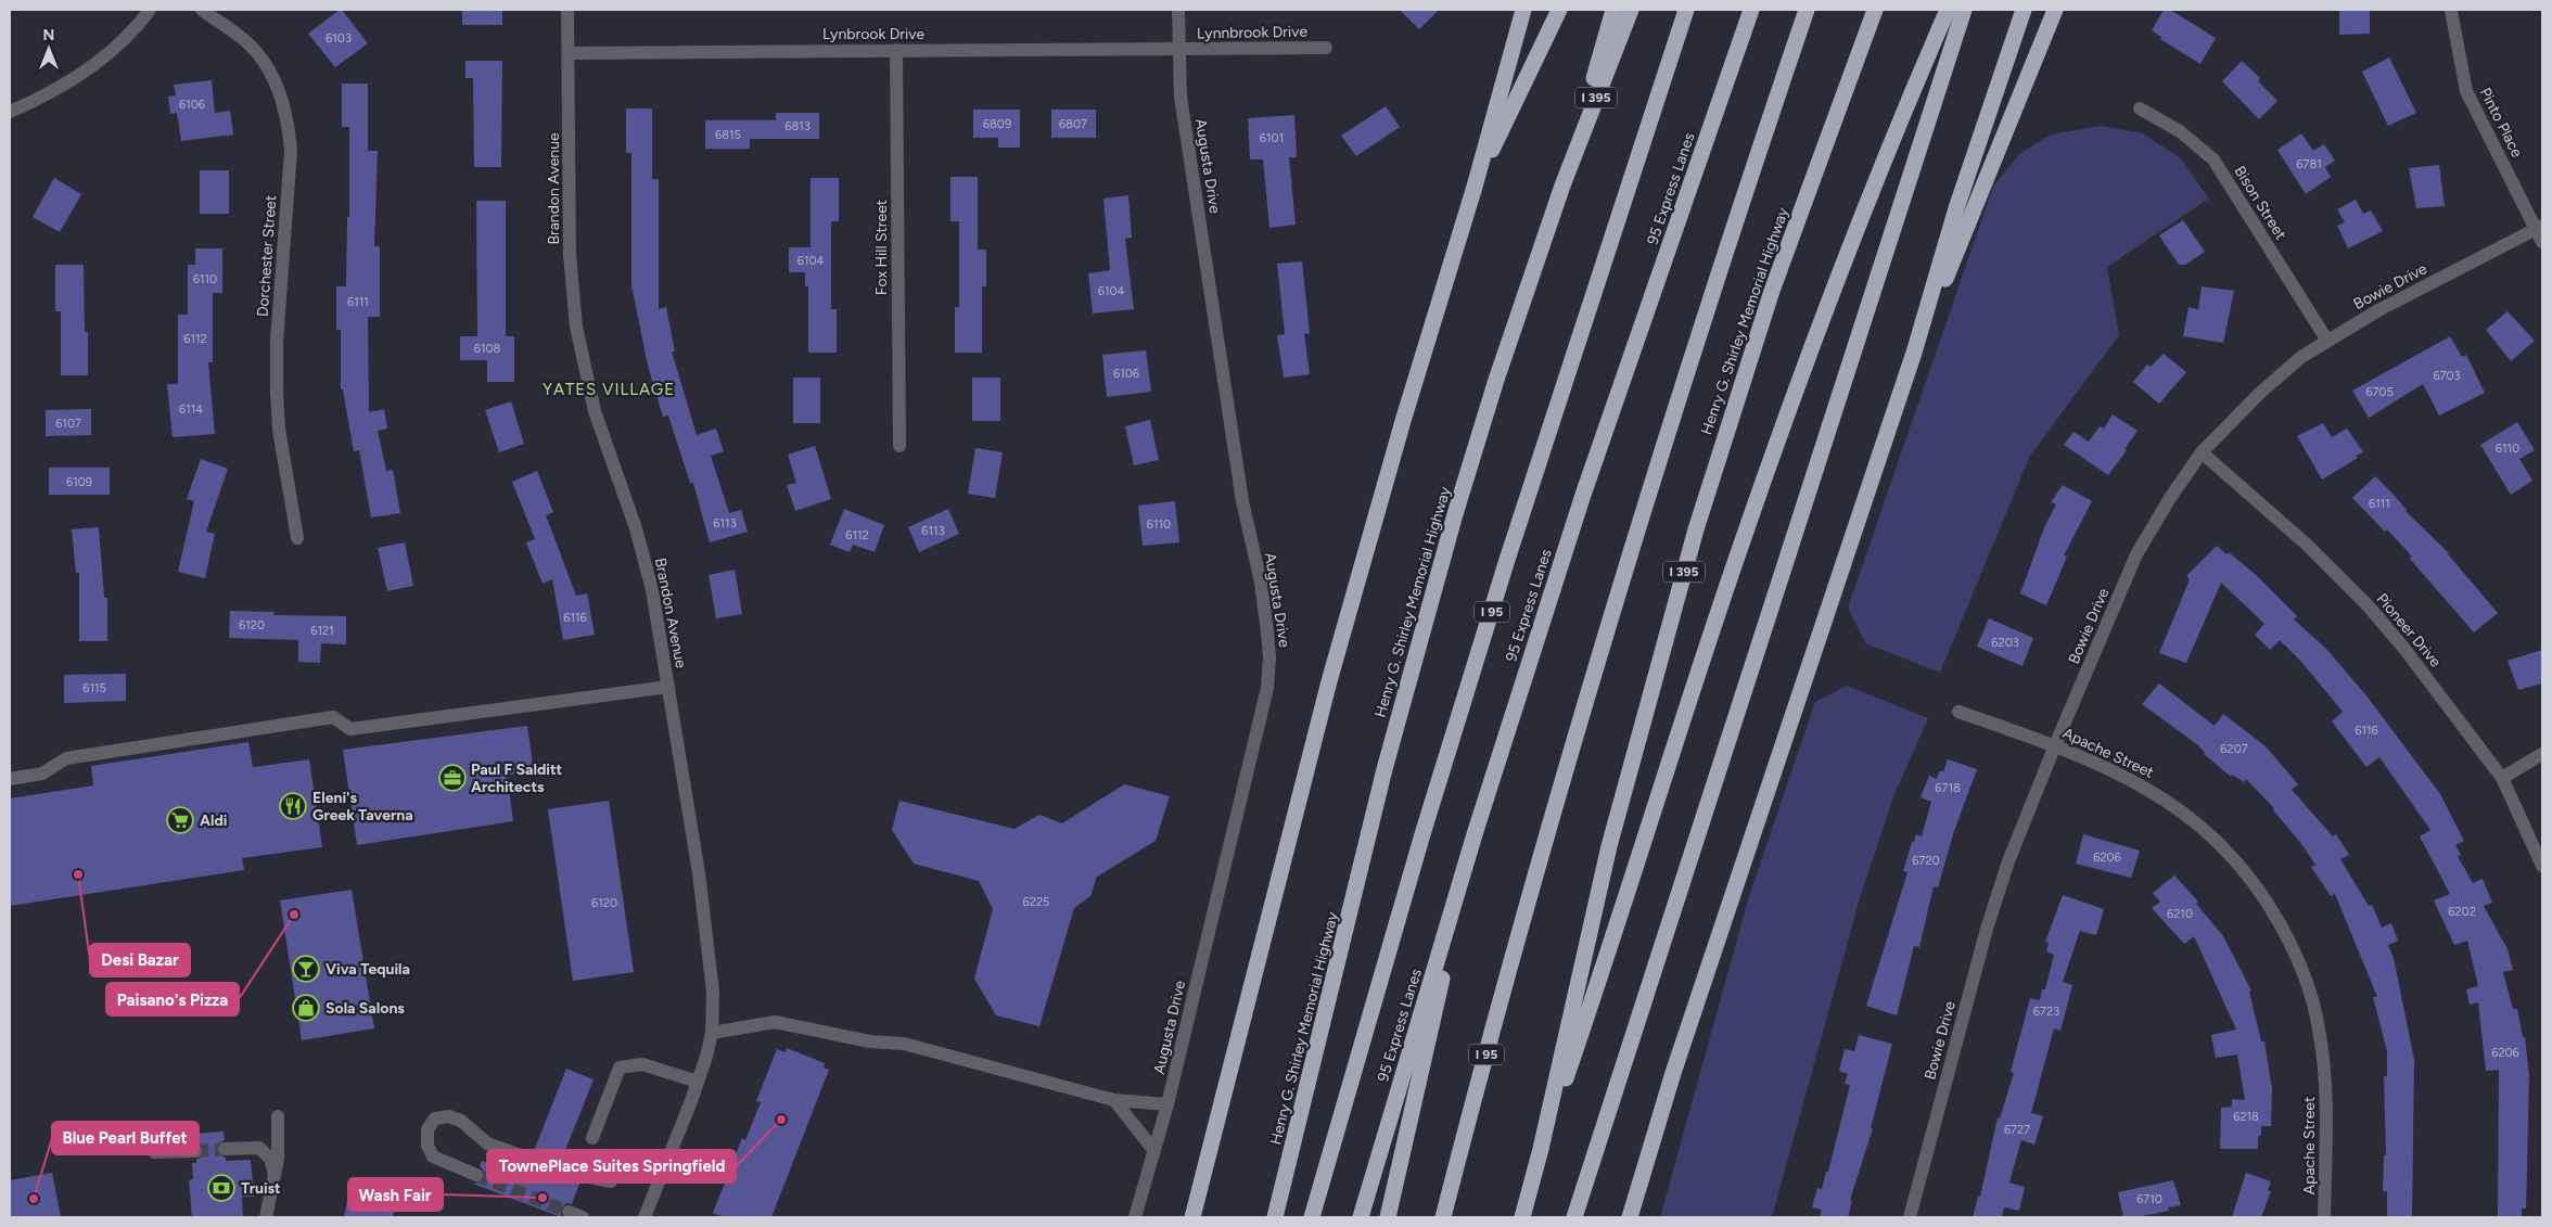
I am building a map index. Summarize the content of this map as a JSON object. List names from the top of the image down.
{
  "streets": {
    "highway": [
      "I 395",
      "95 Express Lanes",
      "Henry G. Shirley Memorial Highway",
      "I 95"
    ],
    "street": [
      "Lynnbrook Drive",
      "Lynbrook Drive",
      "Pinto Place",
      "Augusta Drive",
      "Brandon Avenue",
      "Bison Street",
      "Fox Hill Street",
      "Dorchester Street",
      "Bowie Drive",
      "Pioneer Drive",
      "Apache Street"
    ]
  },
  "crossings": [
    ["Lynnbrook Drive", "Lynbrook Drive"],
    ["Lynnbrook Drive", "Augusta Drive"],
    ["Lynbrook Drive", "Augusta Drive"],
    ["Lynbrook Drive", "Brandon Avenue"],
    ["Lynbrook Drive", "Fox Hill Street"],
    ["Pinto Place", "Bowie Drive"],
    ["Bison Street", "Bowie Drive"],
    ["Bowie Drive", "Pioneer Drive"],
    ["Bowie Drive", "Apache Street"]
  ],
  "districts": ["YATES VILLAGE"],
  "places": {
    "office": ["Paul F Salditt Architects"],
    "restaurant": ["Eleni's Greek Taverna"],
    "supermarket": ["Aldi"],
    "other": [
      "Desi Bazar",
      "Paisano's Pizza",
      "TownePlace Suites Springfield",
      "Wash Fair",
      "Blue Pearl Buffet"
    ],
    "bar": ["Viva Tequila"],
    "shop": ["Sola Salons"],
    "bank": ["Truist"]
  },
  "house_numbers": [
    "6103",
    "6106",
    "6809",
    "6807",
    "6813",
    "6815",
    "6101",
    "6781",
    "6104",
    "6110",
    "6104",
    "6111",
    "6112",
    "6108",
    "6106",
    "6703",
    "6705",
    "6114",
    "6107",
    "6110",
    "6109",
    "6111",
    "6113",
    "6110",
    "6113",
    "6112",
    "6116",
    "6120",
    "6121",
    "6203",
    "6115",
    "6116",
    "6207",
    "6718",
    "6206",
    "6720",
    "6225",
    "6120",
    "6202",
    "6210",
    "6723",
    "6206",
    "6218",
    "6727",
    "6710"
  ],
  "north": "top"
}
